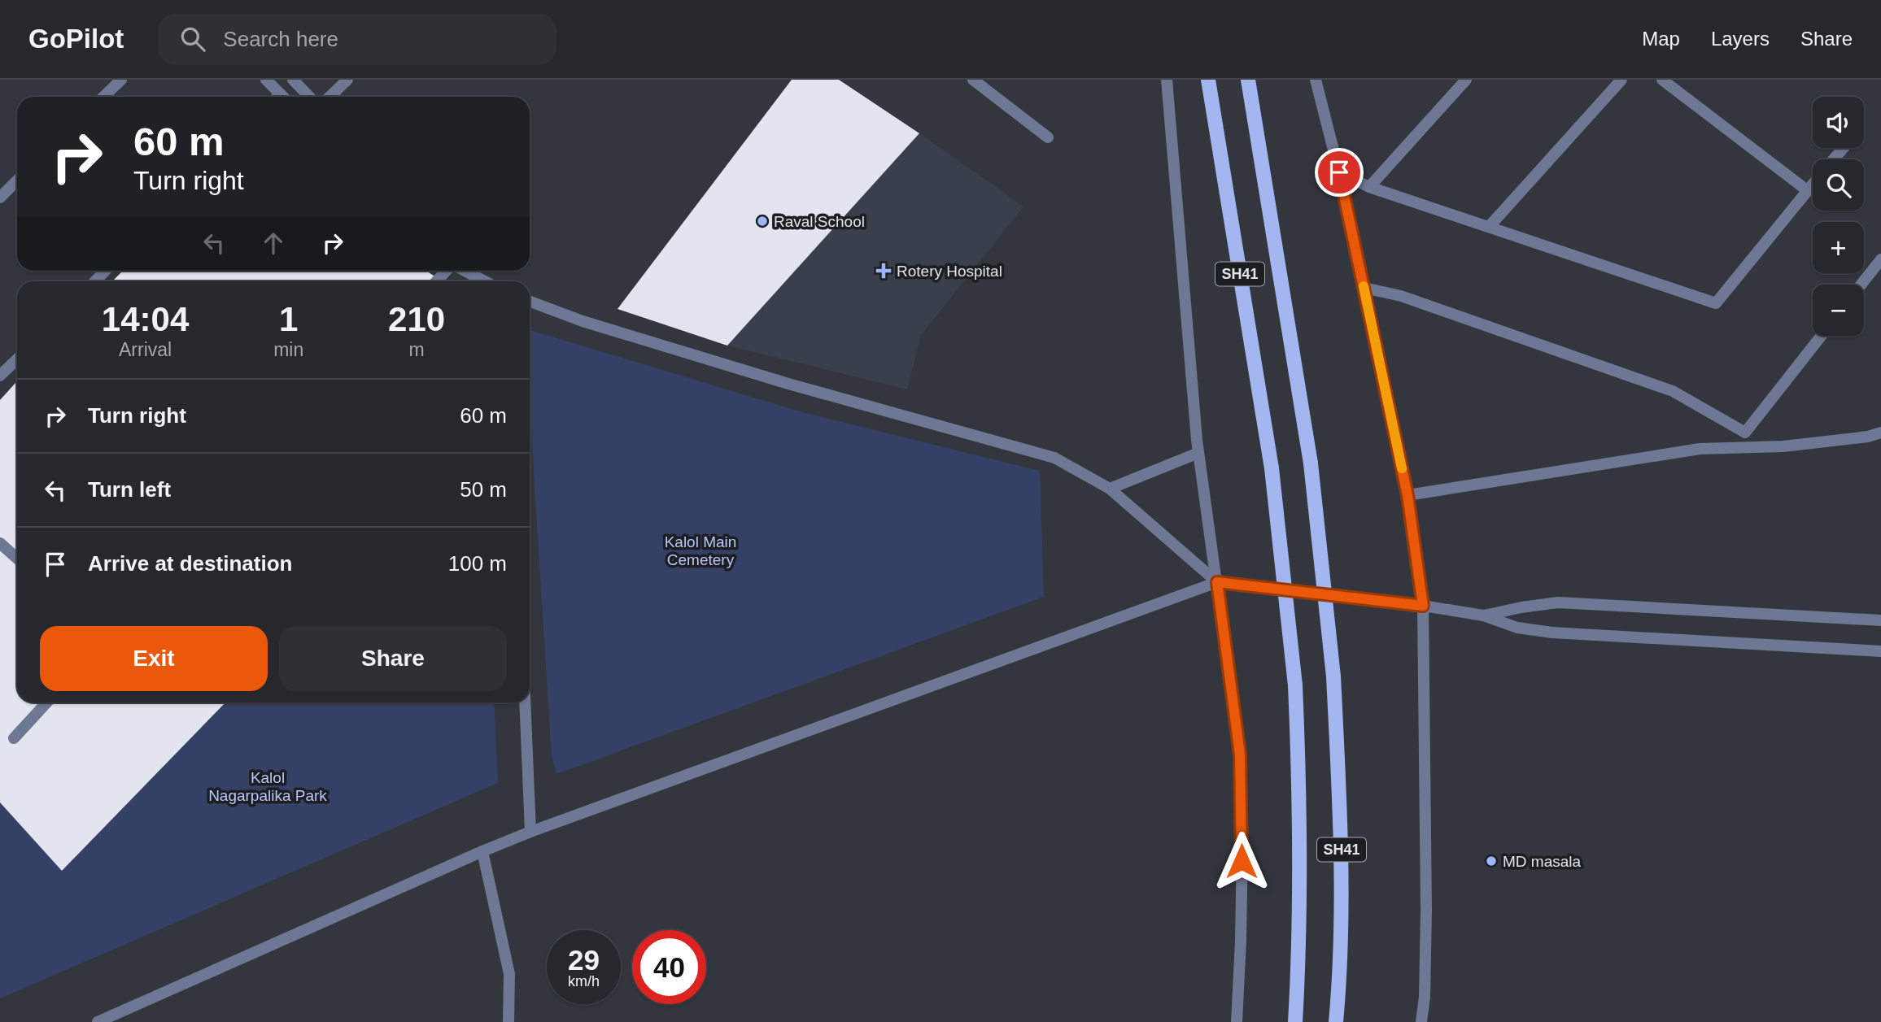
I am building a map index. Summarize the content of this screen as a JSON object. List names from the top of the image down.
{
  "streets": {
    "main road": ["SH41"]
  },
  "parks": ["Kalol Main Cemetery", "Kalol Nagarpalika Park"],
  "places": {
    "other": ["Raval School", "MD masala"],
    "health": ["Rotery Hospital"]
  },
  "page": {
    "header": "GoPilot",
    "search": "Search here",
    "nav": ["Map", "Layers", "Share"],
    "map_buttons": ["+", "−"],
    "turn": ["60 m", "Turn right"],
    "eta": [
      "14:04",
      "Arrival",
      "1",
      "min",
      "210",
      "m"
    ],
    "list": [
      {
        "name": "Turn right",
        "value": "60 m"
      },
      {
        "name": "Turn left",
        "value": "50 m"
      },
      {
        "name": "Arrive at destination",
        "value": "100 m"
      }
    ],
    "buttons": ["Exit", "Share"],
    "speed": "29 km/h",
    "limit": "40"
  }
}
